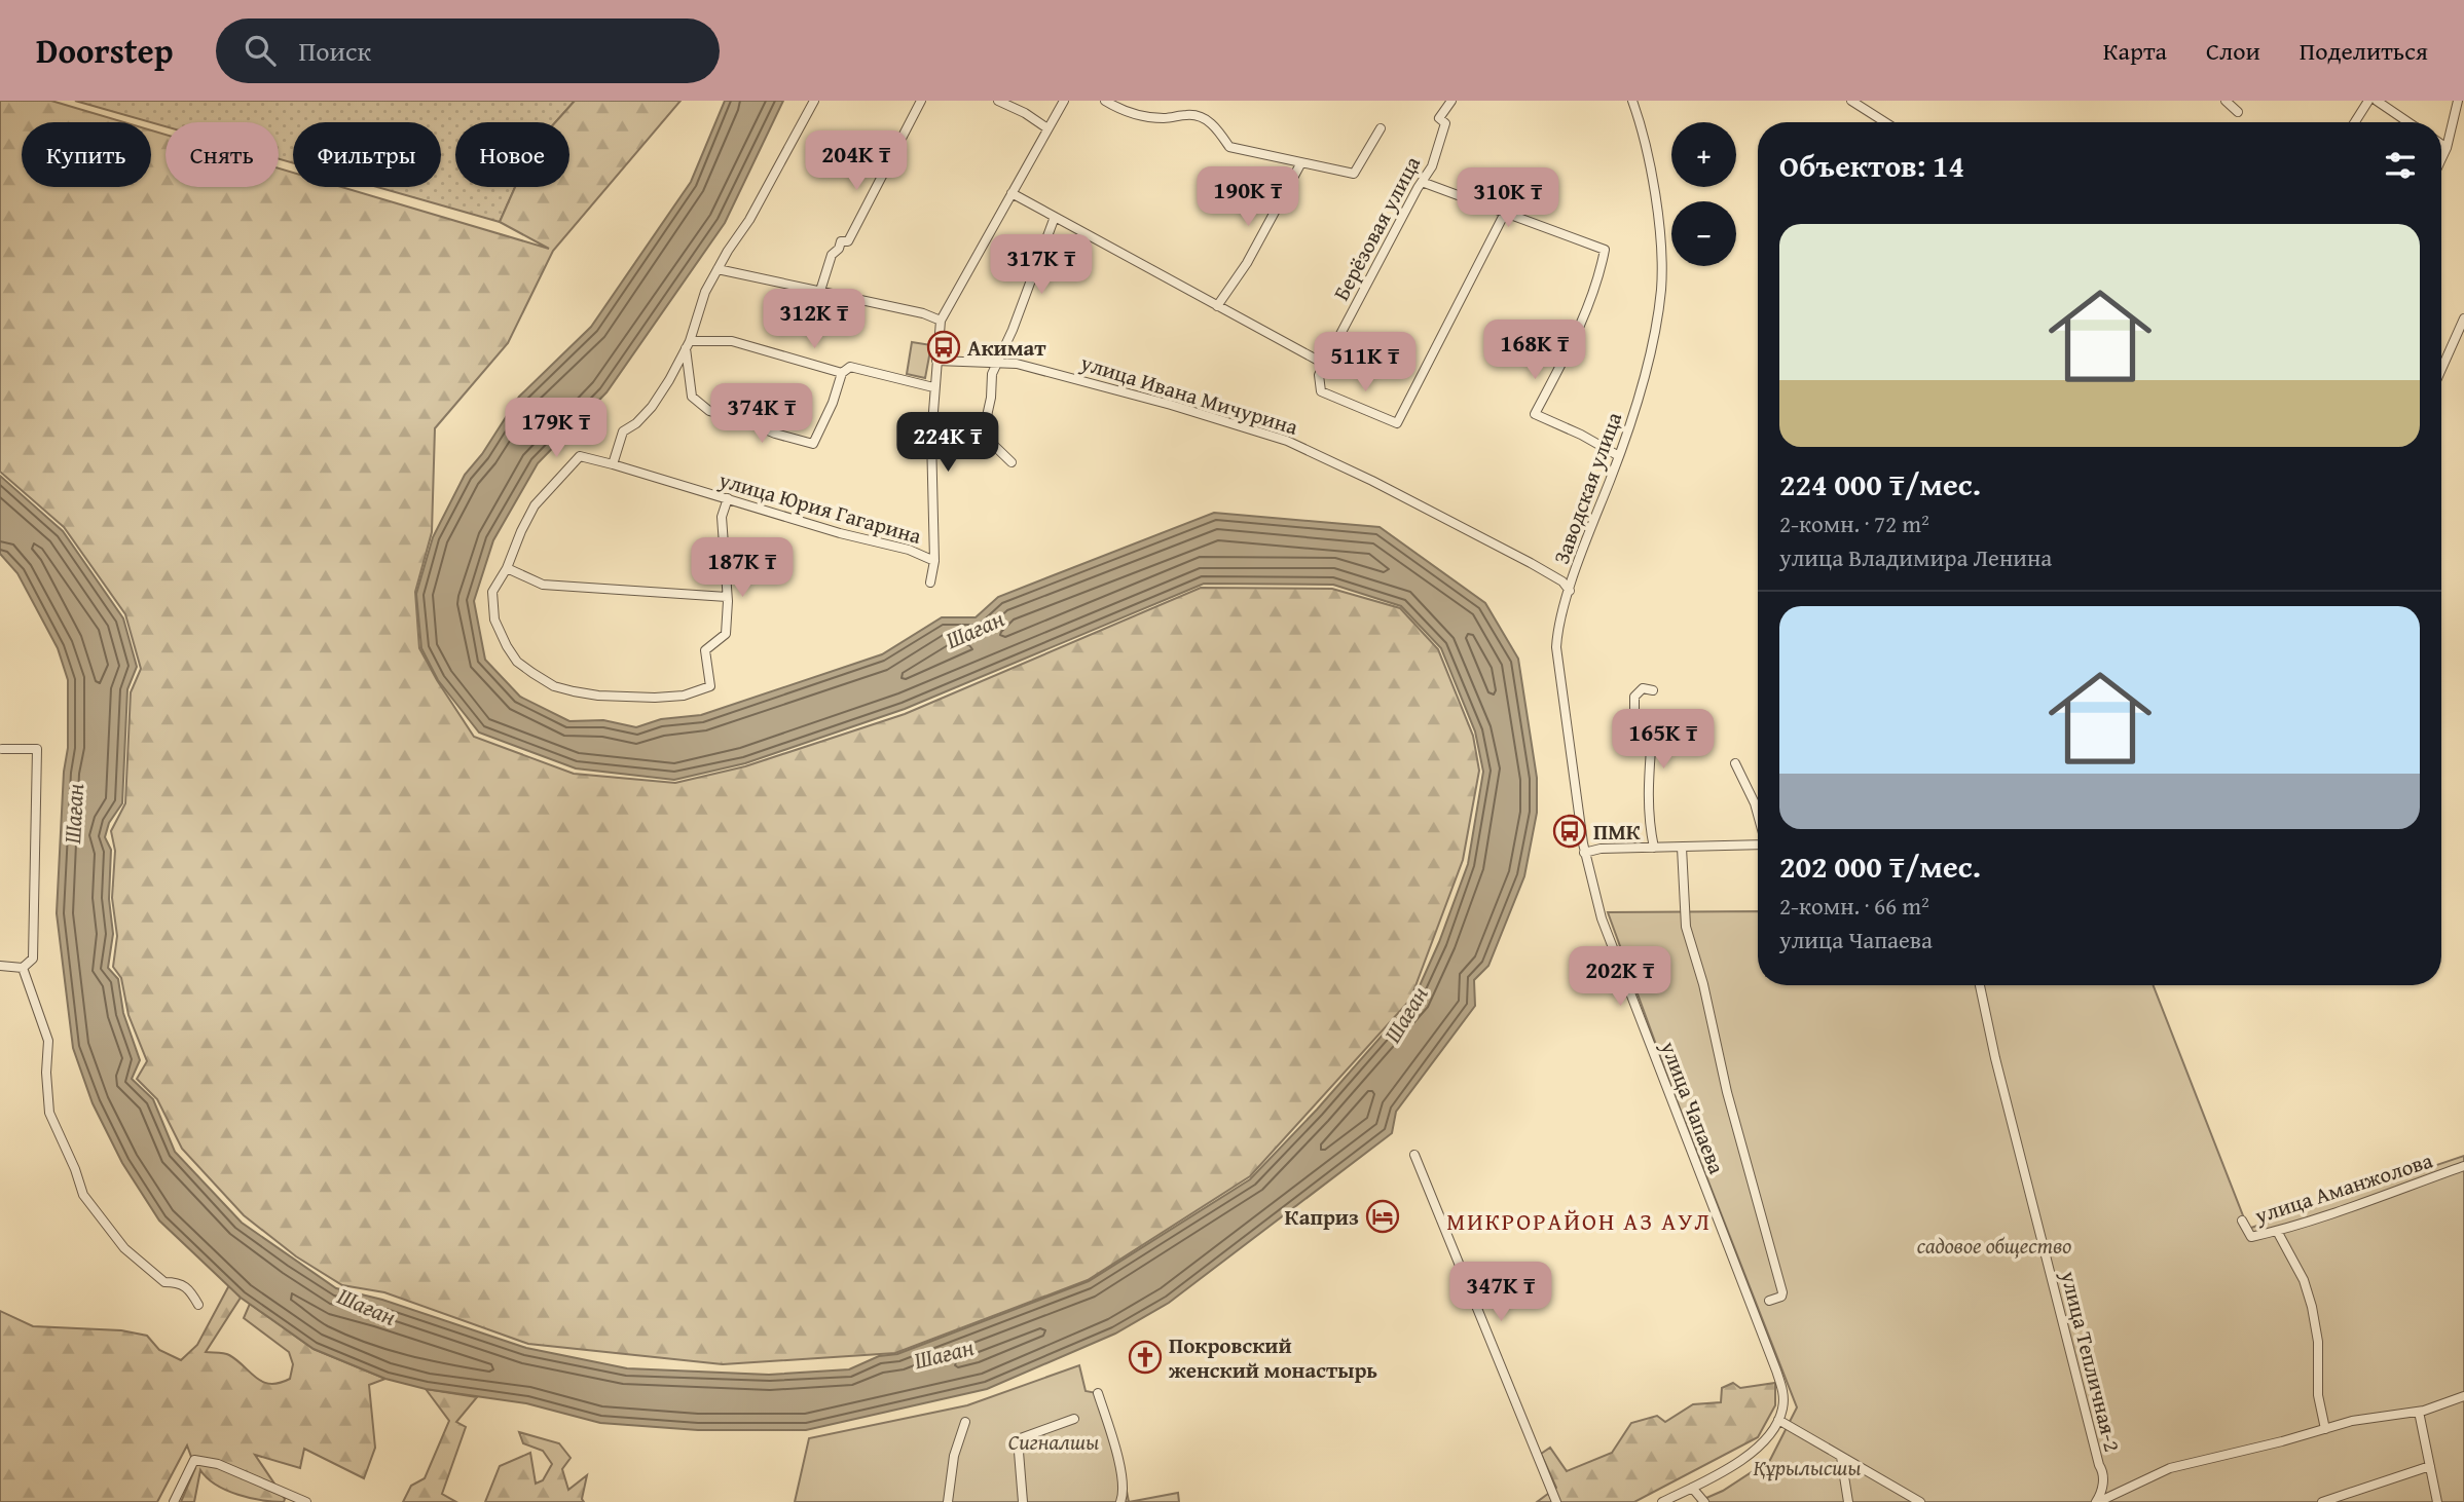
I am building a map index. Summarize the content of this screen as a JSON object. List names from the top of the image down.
{
  "streets": {
    "street": [
      "Берёзовая улица",
      "улица Ивана Мичурина",
      "Заводская улица",
      "улица Юрия Гагарина",
      "улица Чапаева",
      "улица Аманжолова",
      "улица Тепличная-2"
    ]
  },
  "crossings": [
    ["улица Ивана Мичурина", "Заводская улица"],
    ["улица Ивана Мичурина", "улица Чапаева"],
    ["Заводская улица", "улица Чапаева"]
  ],
  "districts": ["МИКРОРАЙОН АЗ АУЛ"],
  "water": ["Шаған"],
  "parks": ["садовое общество", "Сигналшы", "Құрылысшы"],
  "places": {
    "bus stop": ["Акимат", "ПМК"],
    "hotel": ["Каприз"],
    "church": ["Покровский женский монастырь"]
  },
  "page": {
    "header": "Doorstep",
    "search": "Поиск",
    "nav": ["Карта", "Слои", "Поделиться"],
    "map_buttons": ["+", "−"],
    "chip": [
      "Купить",
      "Снять",
      "Фильтры",
      "Новое"
    ],
    "heading": "Объектов: 14",
    "price": [
      "204K ₸",
      "190K ₸",
      "310K ₸",
      "317K ₸",
      "312K ₸",
      "168K ₸",
      "511K ₸",
      "374K ₸",
      "179K ₸",
      "224K ₸",
      "187K ₸",
      "165K ₸",
      "202K ₸",
      "347K ₸"
    ],
    "list": [
      {
        "name": "224 000 ₸/мес.",
        "note": "2-комн. · 72 m² · улица Владимира Ленина"
      },
      {
        "name": "202 000 ₸/мес.",
        "note": "2-комн. · 66 m² · улица Чапаева"
      }
    ]
  }
}
